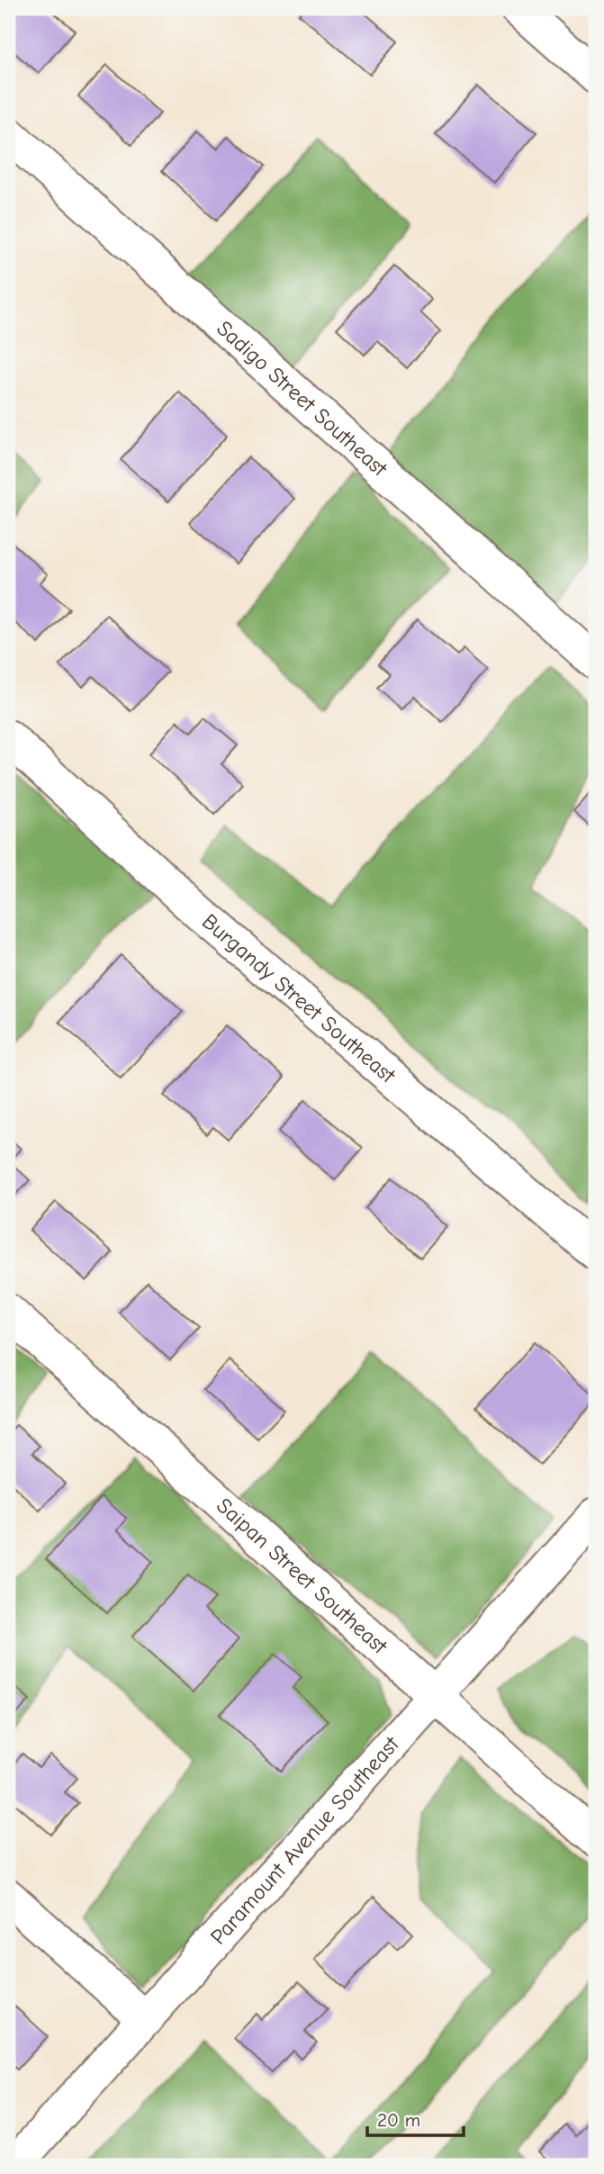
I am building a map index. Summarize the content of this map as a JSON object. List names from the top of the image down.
{
  "streets": {
    "street": [
      "Sadigo Street Southeast",
      "Burgandy Street Southeast",
      "Saipan Street Southeast",
      "Paramount Avenue Southeast"
    ]
  },
  "crossings": [
    ["Saipan Street Southeast", "Paramount Avenue Southeast"]
  ],
  "scale_bar": "20 m"
}
